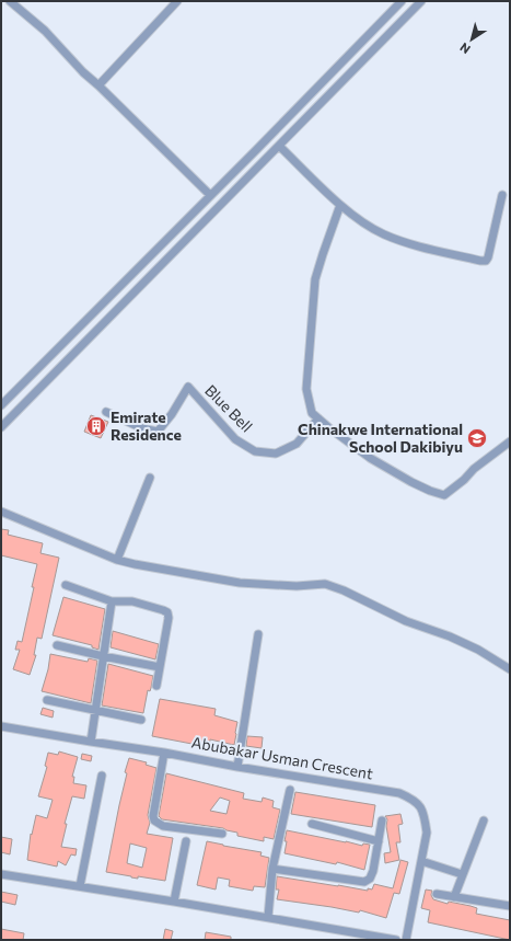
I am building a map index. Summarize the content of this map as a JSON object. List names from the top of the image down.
{
  "streets": {
    "street": ["Blue Bell", "Abubakar Usman Crescent"]
  },
  "places": {
    "building": ["Emirate Residence"],
    "school or university": ["Chinakwe International School Dakibiyu"]
  },
  "north": "bottom left"
}
